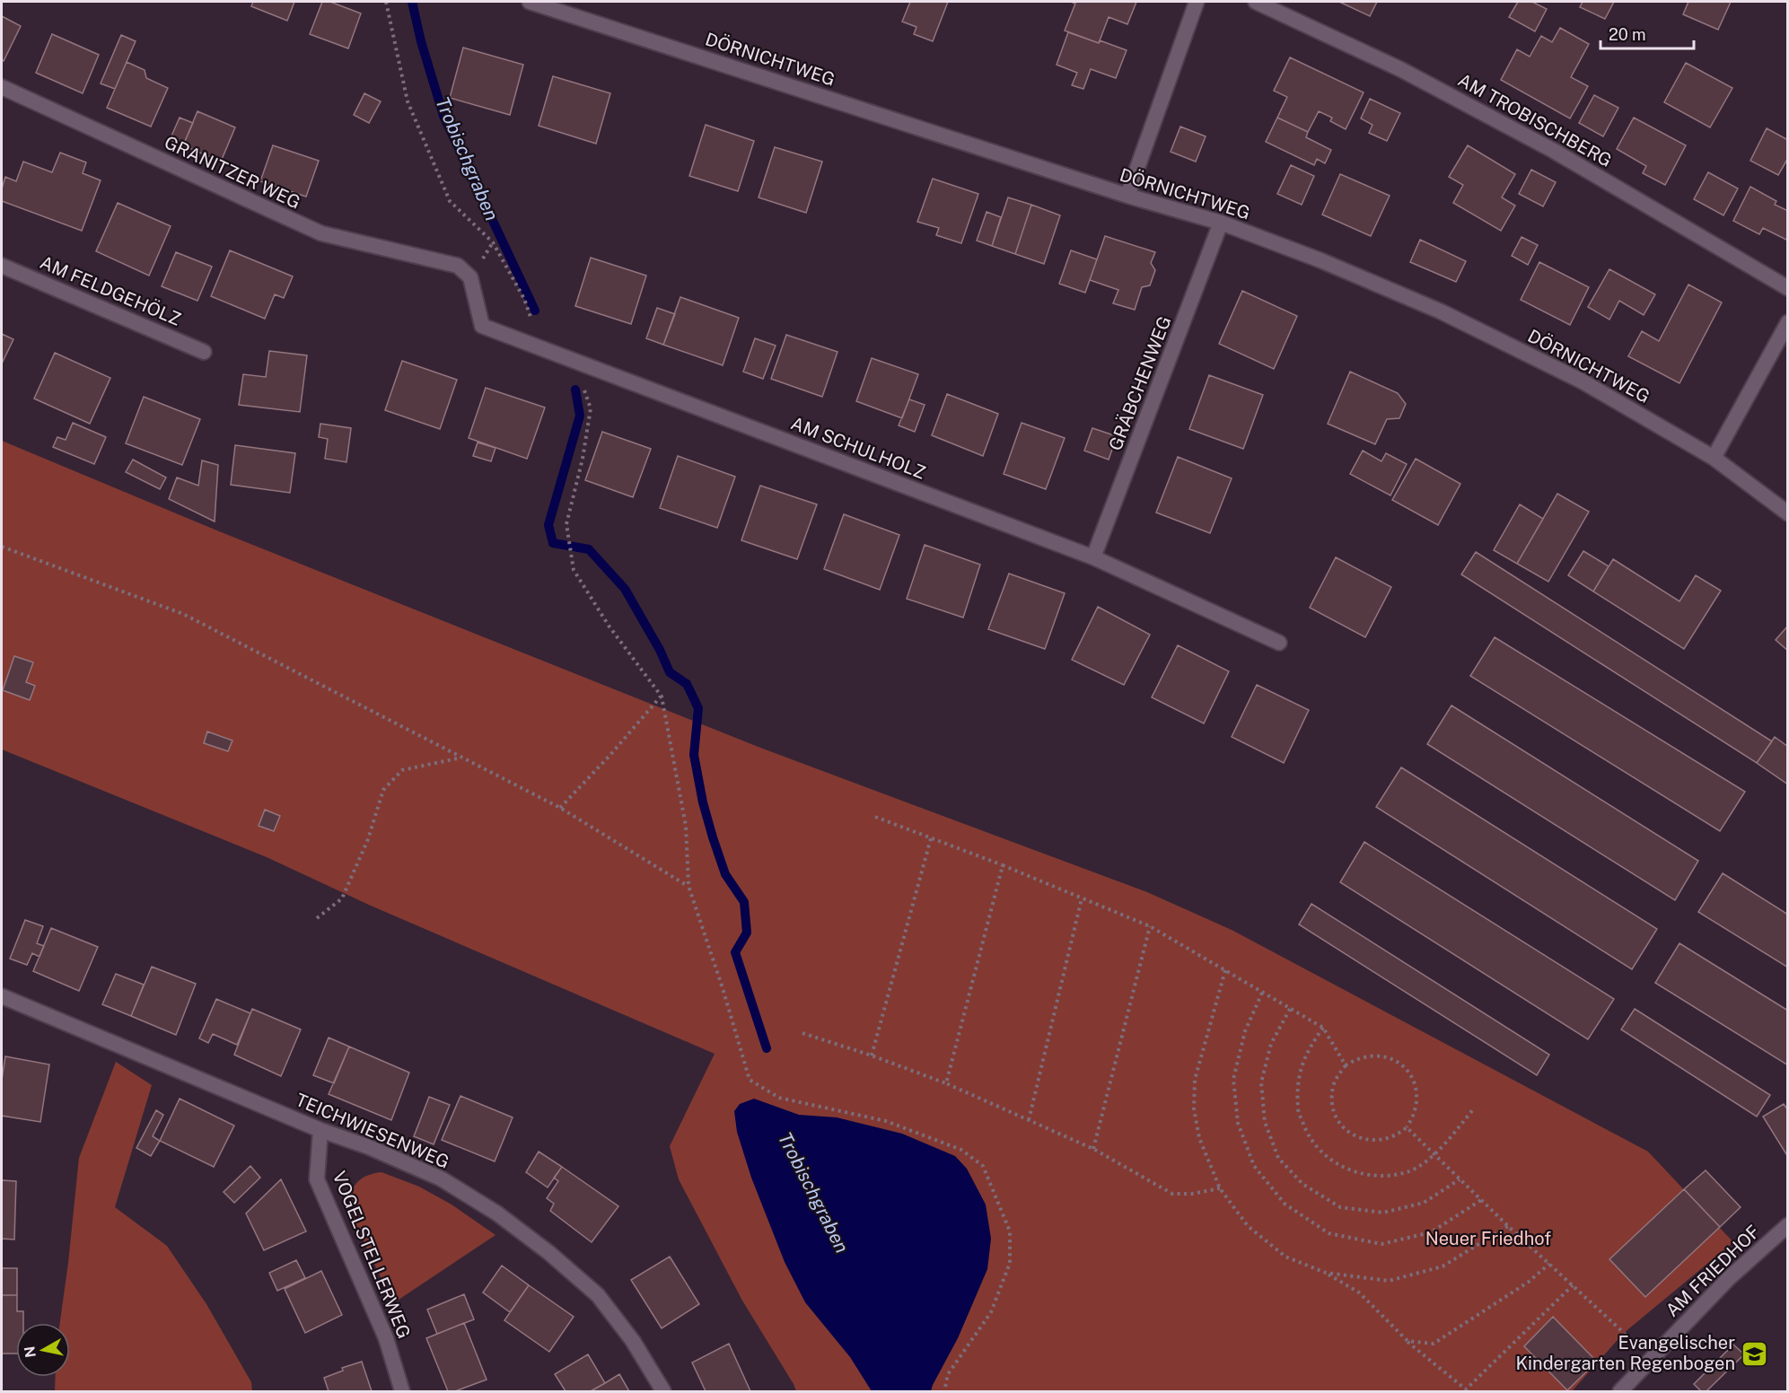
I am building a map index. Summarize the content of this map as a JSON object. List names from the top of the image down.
{
  "streets": {
    "street": [
      "DÖRNICHTWEG",
      "AM TROBISCHBERG",
      "GRANITZER WEG",
      "AM FELDGEHÖLZ",
      "GRÄBCHENWEG",
      "AM SCHULHOLZ",
      "TEICHWIESENWEG",
      "VOGELSTELLERWEG",
      "AM FRIEDHOF"
    ]
  },
  "crossings": [
    ["DÖRNICHTWEG", "GRÄBCHENWEG"],
    ["GRANITZER WEG", "AM SCHULHOLZ"],
    ["GRÄBCHENWEG", "AM SCHULHOLZ"],
    ["TEICHWIESENWEG", "VOGELSTELLERWEG"]
  ],
  "water": ["Trobischgraben"],
  "parks": ["Neuer Friedhof"],
  "places": {
    "school or university": ["Evangelischer Kindergarten Regenbogen"]
  },
  "scale_bar": "20 m",
  "north": "left"
}
